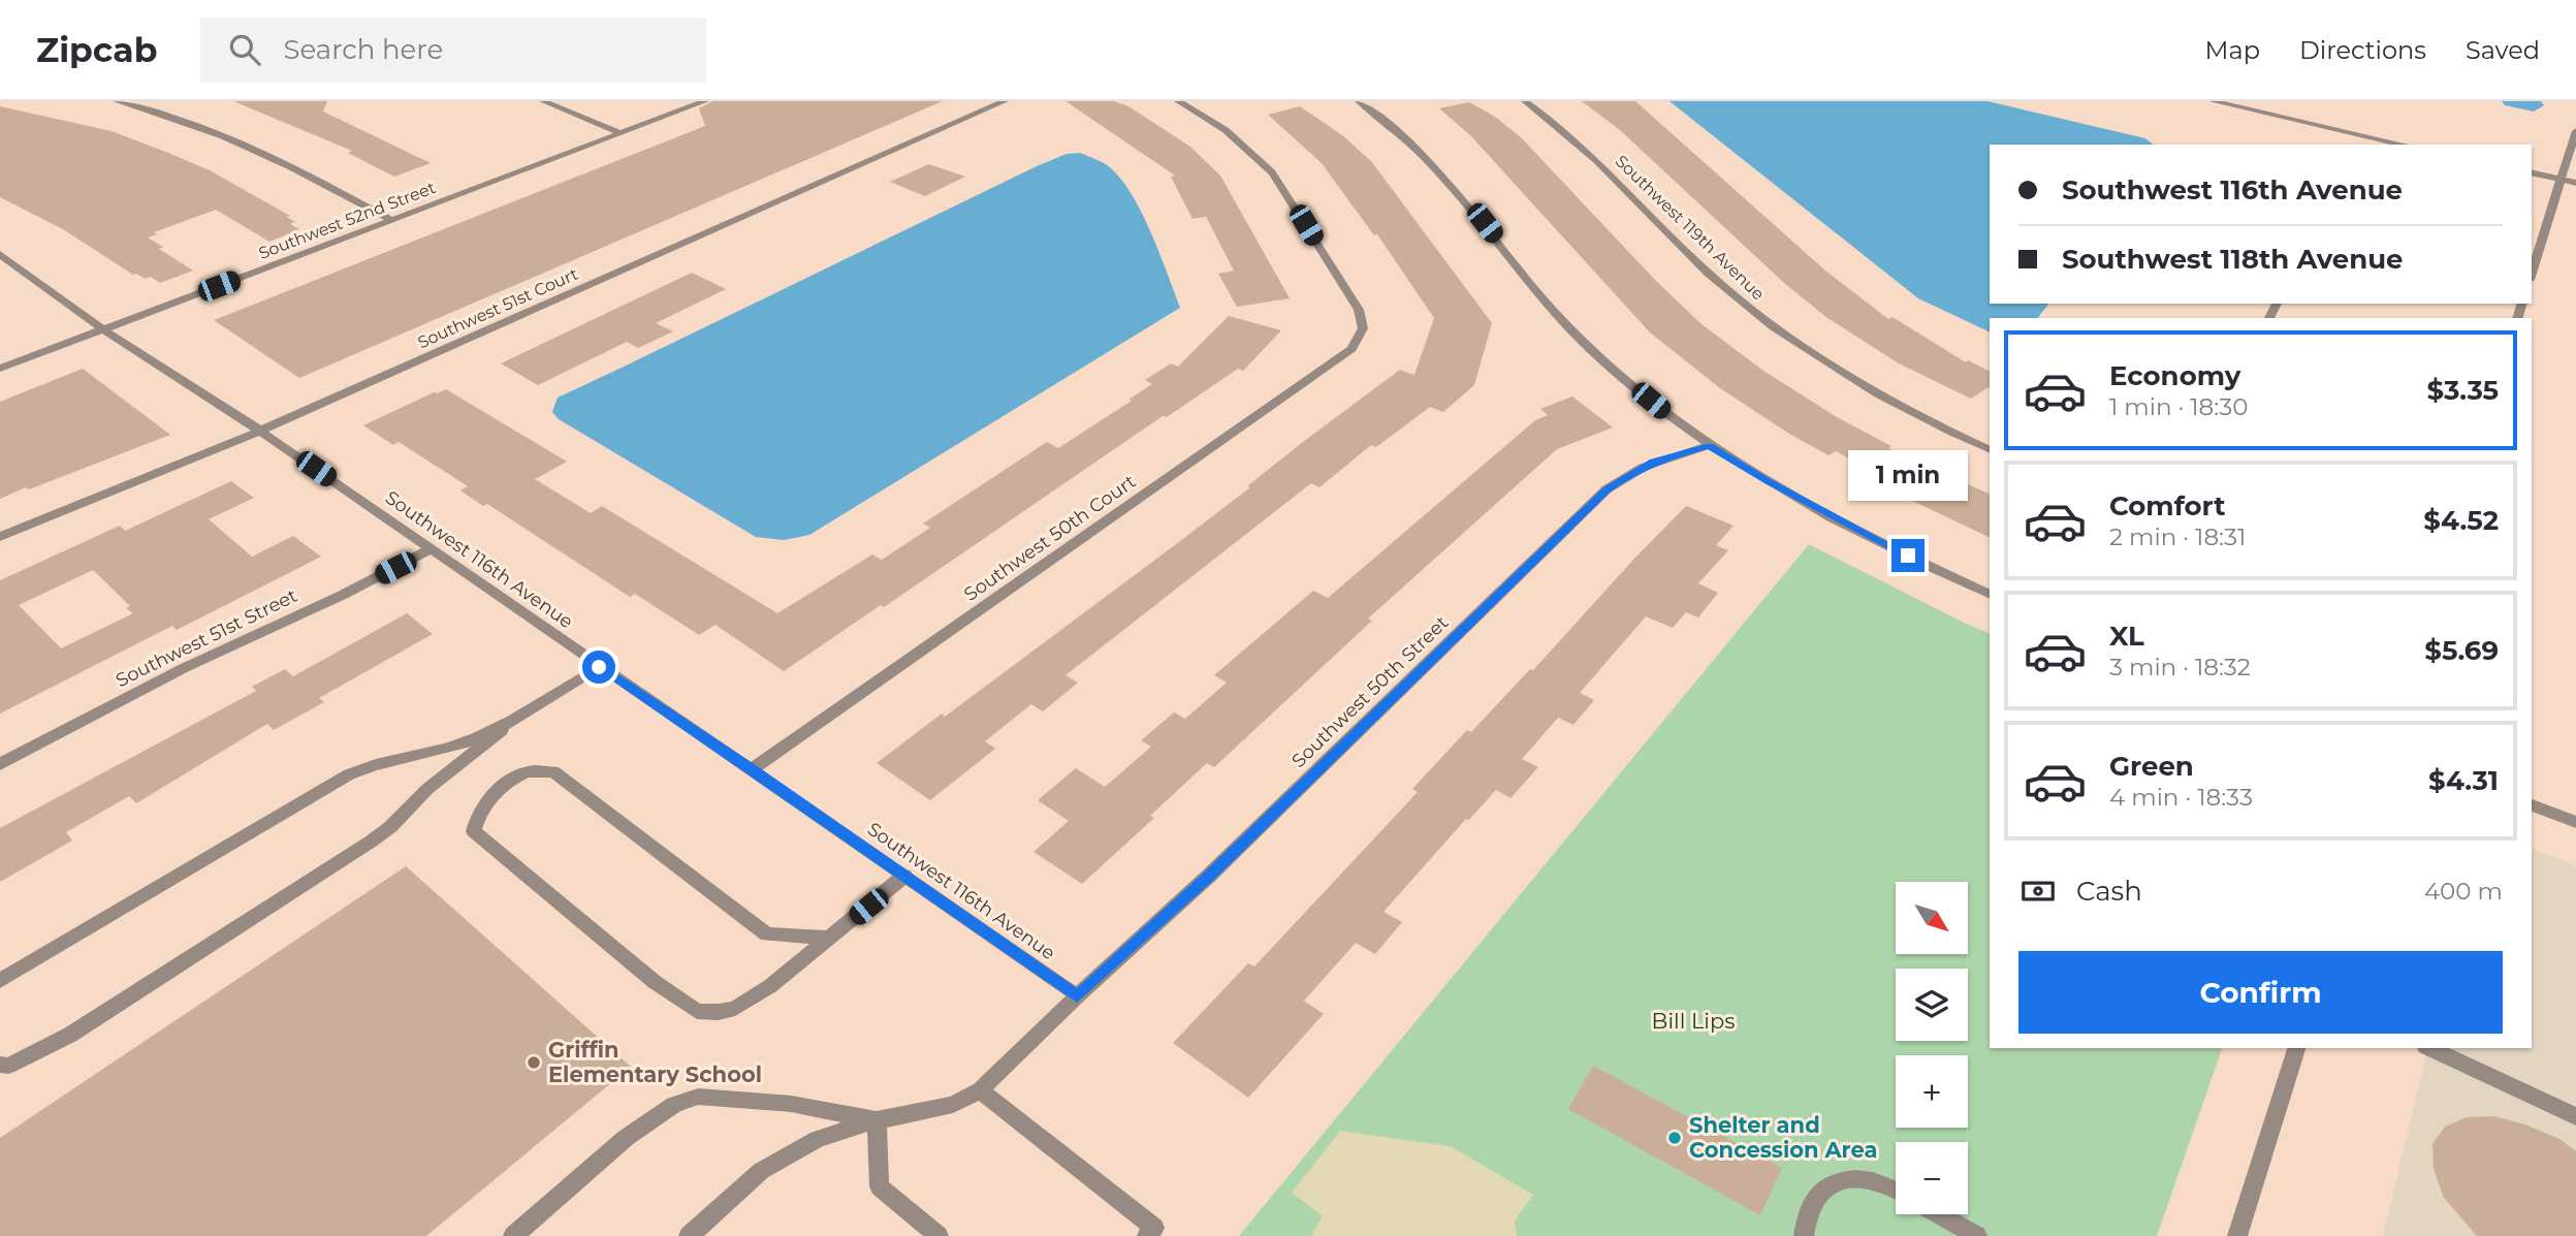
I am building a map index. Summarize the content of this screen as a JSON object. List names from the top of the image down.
{
  "streets": {
    "street": [
      "Southwest 52nd Street",
      "Southwest 119th Avenue",
      "Southwest 51st Court",
      "Southwest 50th Court",
      "Southwest 116th Avenue",
      "Southwest 51st Street",
      "Southwest 50th Street"
    ]
  },
  "crossings": [
    ["Southwest 52nd Street", "Southwest 116th Avenue"],
    ["Southwest 51st Court", "Southwest 116th Avenue"],
    ["Southwest 50th Court", "Southwest 116th Avenue"],
    ["Southwest 116th Avenue", "Southwest 51st Street"],
    ["Southwest 116th Avenue", "Southwest 50th Street"]
  ],
  "parks": ["Bill Lips"],
  "places": ["Griffin Elementary School", "Shelter and Concession Area"],
  "north": "bottom right",
  "page": {
    "header": "Zipcab",
    "search": "Search here",
    "nav": ["Map", "Directions", "Saved"],
    "banner": ["Southwest 116th Avenue", "Southwest 118th Avenue"],
    "list": [
      {
        "name": "Economy",
        "note": "1 min · 18:30",
        "value": "$3.35"
      },
      {
        "name": "Comfort",
        "note": "2 min · 18:31",
        "value": "$4.52"
      },
      {
        "name": "XL",
        "note": "3 min · 18:32",
        "value": "$5.69"
      },
      {
        "name": "Green",
        "note": "4 min · 18:33",
        "value": "$4.31"
      }
    ],
    "bubble": "1 min",
    "pay": ["Cash", "400 m"],
    "map_buttons": ["+", "−"],
    "buttons": "Confirm"
  }
}
